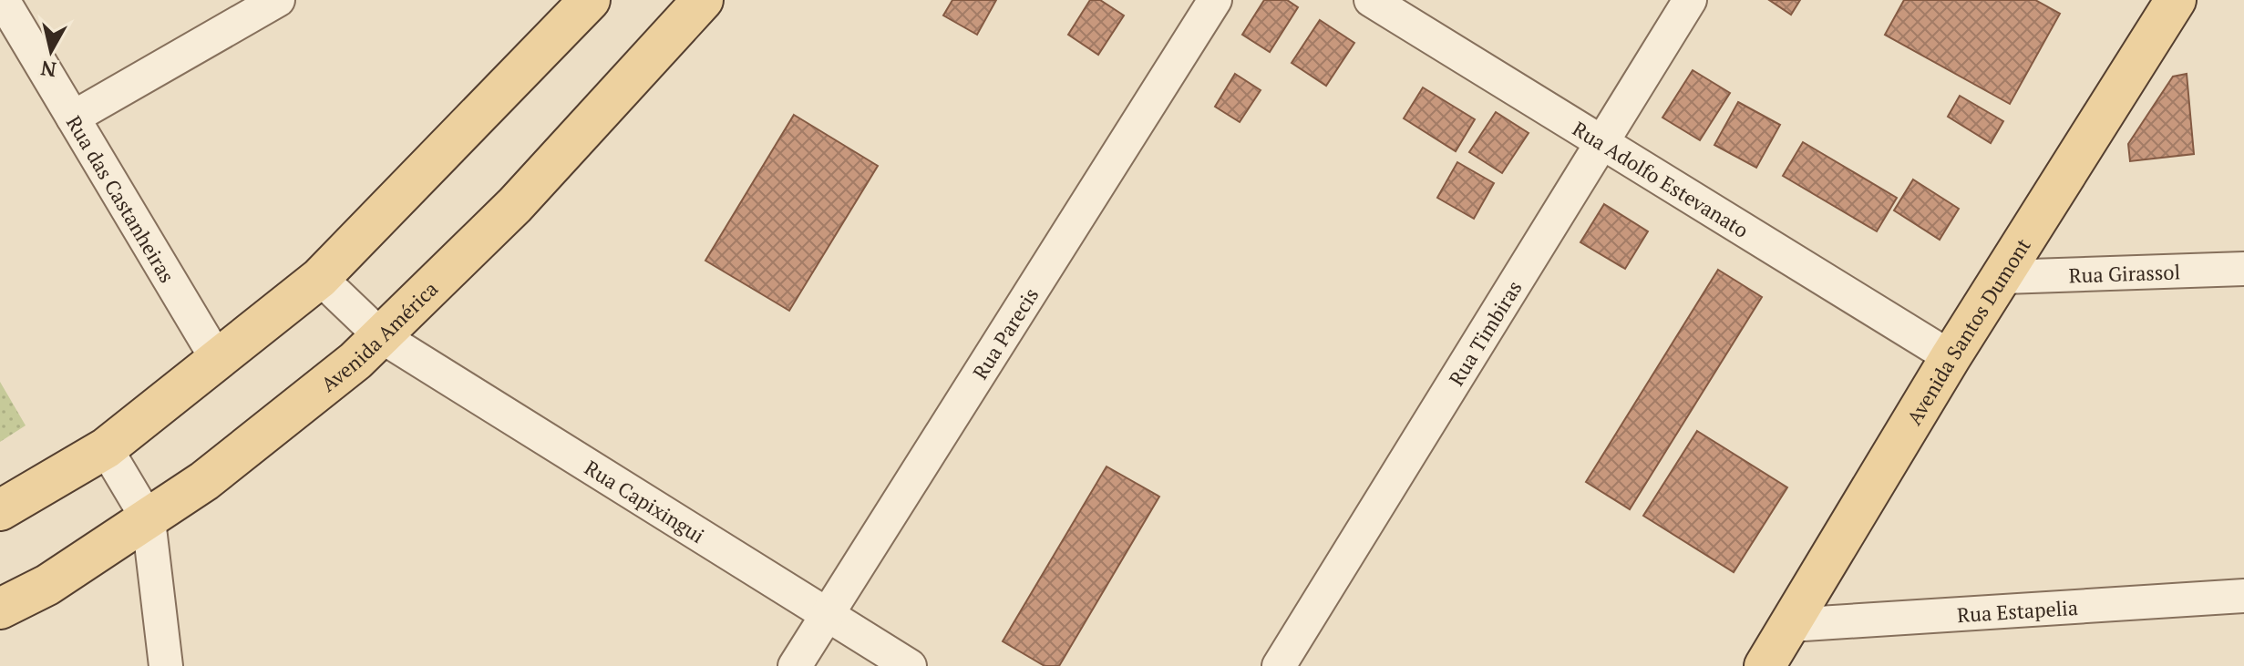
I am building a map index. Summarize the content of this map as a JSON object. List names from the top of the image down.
{
  "streets": {
    "main road": ["Avenida Santos Dumont", "Avenida América"],
    "street": [
      "Rua Adolfo Estevanato",
      "Rua das Castanheiras",
      "Rua Girassol",
      "Rua Parecis",
      "Rua Timbiras",
      "Rua Capixingui",
      "Rua Estapelia"
    ]
  },
  "crossings": [
    ["Rua Adolfo Estevanato", "Avenida Santos Dumont"],
    ["Rua Adolfo Estevanato", "Rua Timbiras"],
    ["Rua Girassol", "Avenida Santos Dumont"],
    ["Rua Parecis", "Rua Capixingui"],
    ["Avenida Santos Dumont", "Rua Estapelia"],
    ["Avenida América", "Rua Capixingui"]
  ],
  "north": "bottom"
}
